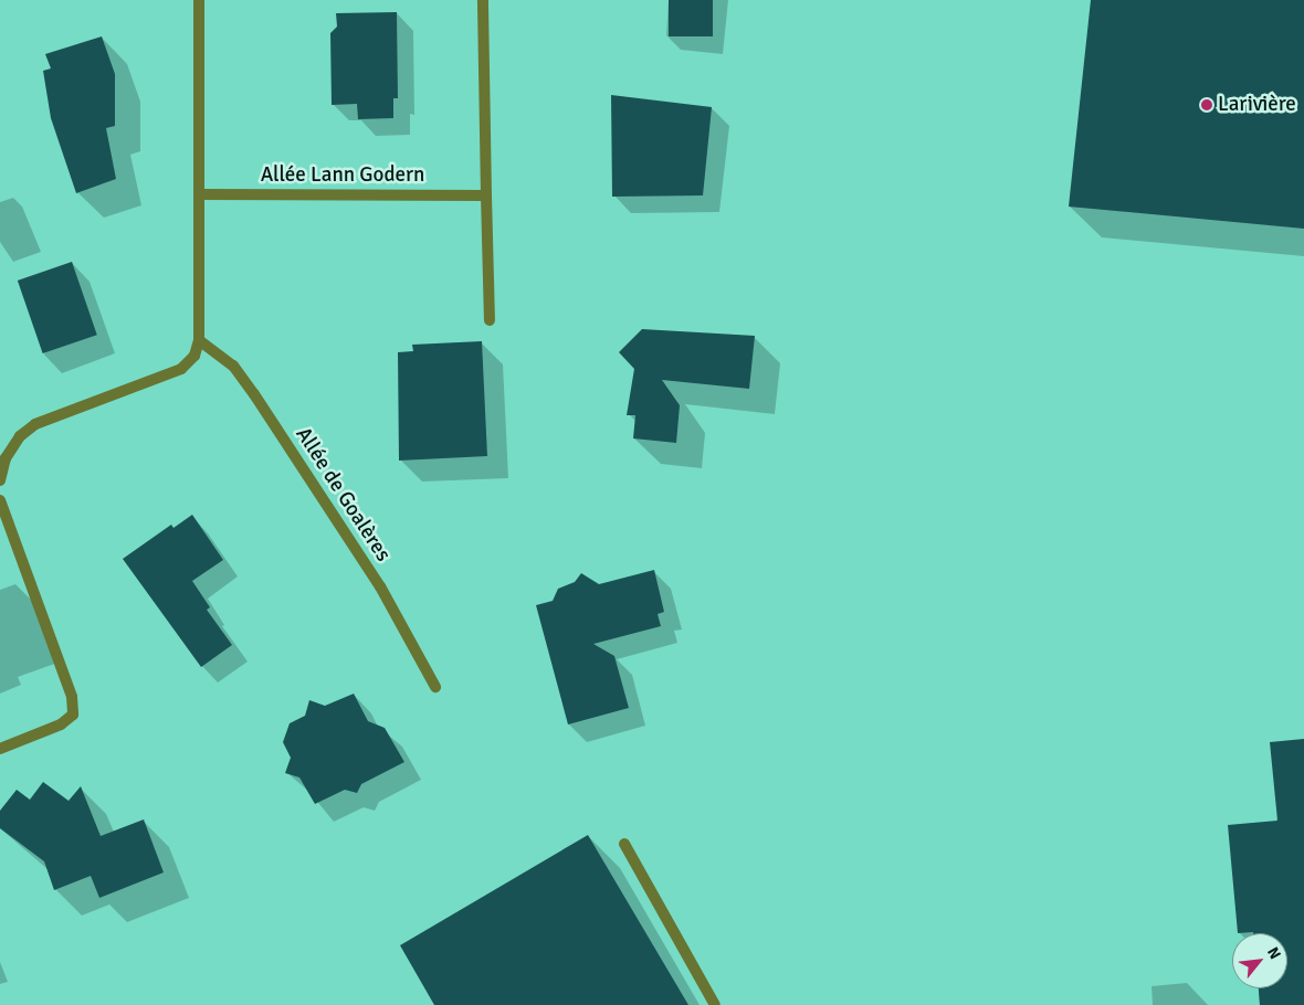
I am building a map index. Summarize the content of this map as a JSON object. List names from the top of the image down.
{
  "streets": {
    "street": ["Allée Lann Godern", "Allée de Goalères"]
  },
  "places": ["Larivière"],
  "north": "top right"
}
